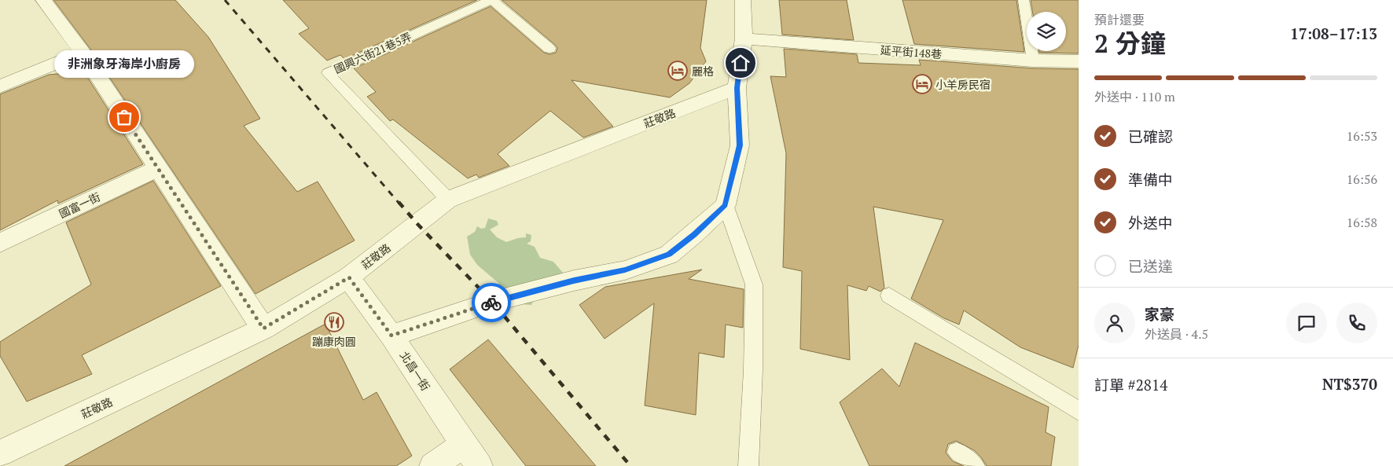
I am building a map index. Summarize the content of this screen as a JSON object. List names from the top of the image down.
{
  "streets": {
    "street": [
      "延平街148巷",
      "莊敬路",
      "國富一街",
      "北昌一街"
    ],
    "lane": ["國興六街21巷5弄"]
  },
  "crossings": [
    ["國興六街21巷5弄", "莊敬路"],
    ["莊敬路", "北昌一街"]
  ],
  "places": {
    "hotel": ["麗格", "小羊房民宿"],
    "other": ["非洲象牙海岸小廚房"],
    "restaurant": ["蹦康肉圓"]
  },
  "page": {
    "heading": ["2 分鐘", "預計還要", "17:08–17:13"],
    "panel": [
      "家豪",
      "外送員 · 4.5",
      "訂單 #2814",
      "NT$370"
    ],
    "bubble": "非洲象牙海岸小廚房",
    "bar": "外送中 · 110 m",
    "list": [
      ["已確認", "16:53"],
      ["準備中", "16:56"],
      ["外送中", "16:58"],
      "已送達"
    ]
  }
}
